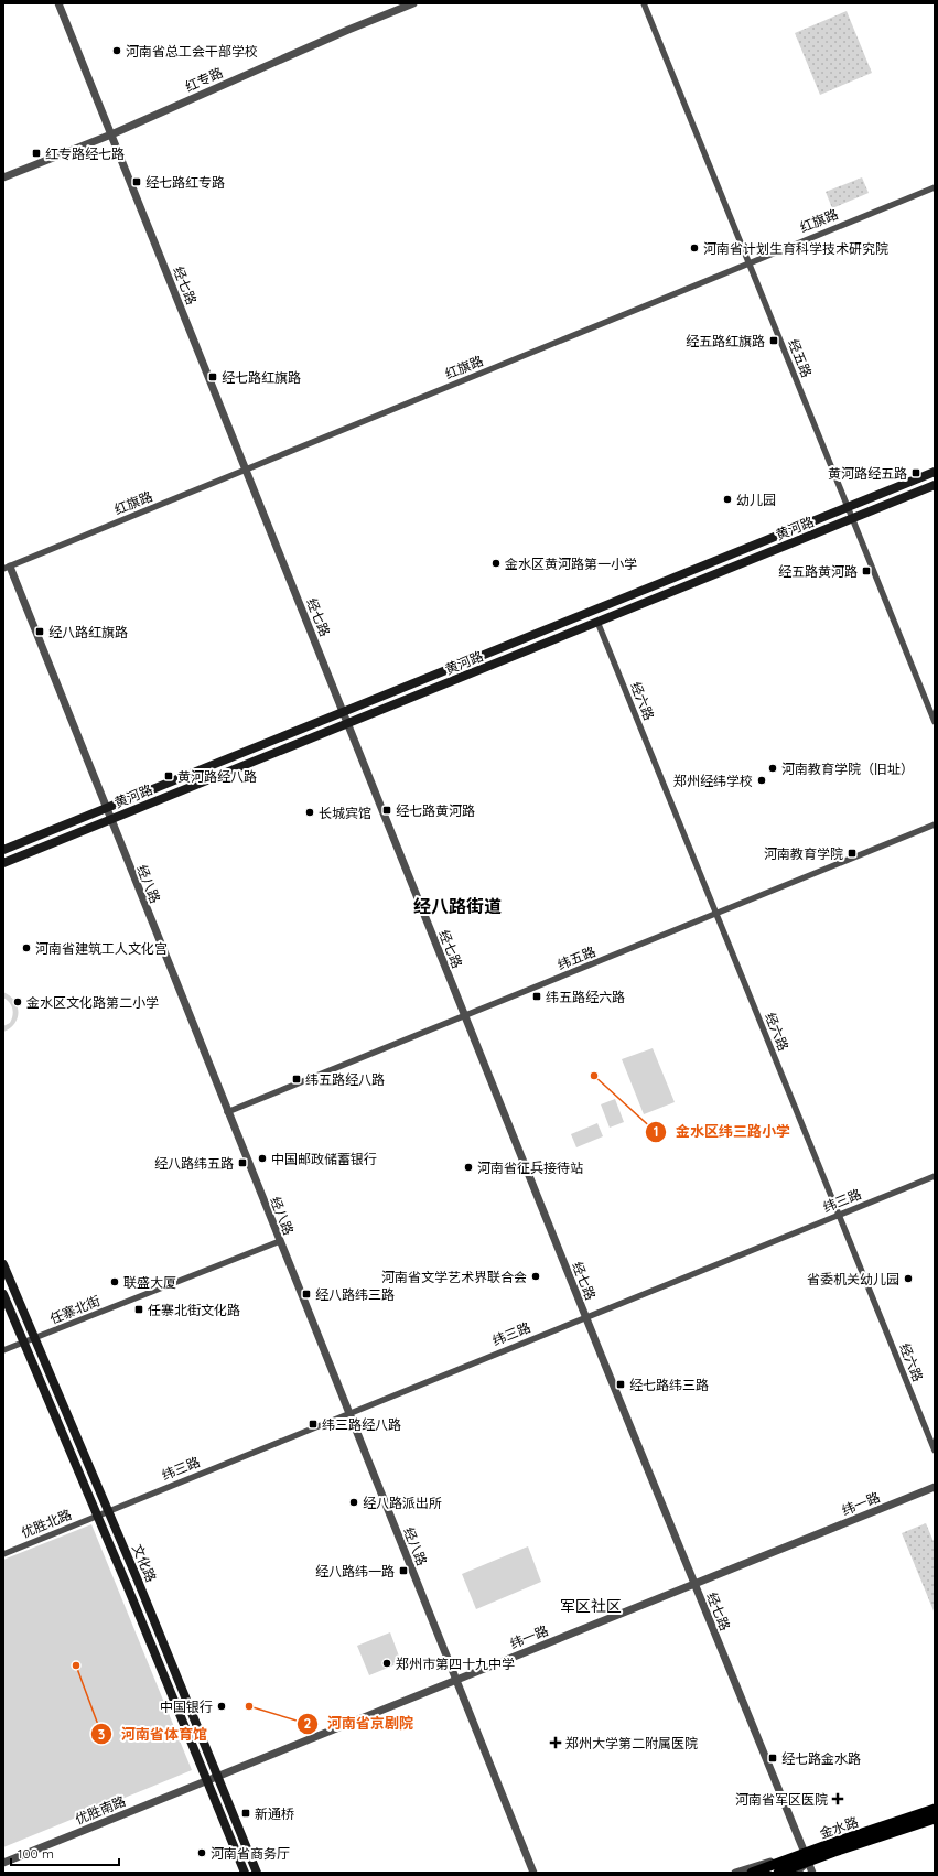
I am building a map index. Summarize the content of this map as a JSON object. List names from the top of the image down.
{
  "streets": {
    "main road": ["黄河路", "文化路", "金水路"],
    "street": [
      "红专路",
      "红旗路",
      "经七路",
      "经五路",
      "经六路",
      "经八路",
      "纬五路",
      "纬三路",
      "任寨北街",
      "纬一路",
      "优胜北路",
      "优胜南路"
    ]
  },
  "crossings": [
    ["红专路", "经七路"],
    ["红旗路", "经七路"],
    ["红旗路", "经五路"],
    ["红旗路", "经八路"],
    ["经七路", "黄河路"],
    ["经七路", "纬五路"],
    ["经七路", "纬三路"],
    ["经七路", "纬一路"],
    ["经七路", "金水路"],
    ["经五路", "黄河路"],
    ["黄河路", "经六路"],
    ["黄河路", "经八路"],
    ["经六路", "纬五路"],
    ["经六路", "纬三路"],
    ["经八路", "纬五路"],
    ["经八路", "纬三路"],
    ["经八路", "任寨北街"],
    ["经八路", "纬一路"],
    ["纬三路", "优胜北路"],
    ["纬三路", "文化路"],
    ["任寨北街", "文化路"],
    ["纬一路", "文化路"],
    ["纬一路", "优胜南路"],
    ["优胜北路", "文化路"],
    ["文化路", "优胜南路"]
  ],
  "districts": ["经八路街道", "军区社区"],
  "places": {
    "other": [
      "河南省总工会干部学校",
      "河南省计划生育科学技术研究院",
      "幼儿园",
      "金水区黄河路第一小学",
      "河南教育学院（旧址）",
      "郑州经纬学校",
      "长城宾馆",
      "河南省建筑工人文化宫",
      "金水区文化路第二小学",
      "金水区纬三路小学",
      "中国邮政储蓄银行",
      "河南省征兵接待站",
      "河南省文学艺术界联合会",
      "省委机关幼儿园",
      "联盛大厦",
      "经八路派出所",
      "郑州市第四十九中学",
      "河南省体育馆",
      "中国银行",
      "河南省京剧院",
      "河南省商务厅"
    ],
    "transit": [
      "红专路经七路",
      "经七路红专路",
      "经五路红旗路",
      "经七路红旗路",
      "黄河路经五路",
      "经五路黄河路",
      "经八路红旗路",
      "黄河路经八路",
      "经七路黄河路",
      "河南教育学院",
      "纬五路经六路",
      "纬五路经八路",
      "经八路纬五路",
      "经八路纬三路",
      "任寨北街文化路",
      "经七路纬三路",
      "纬三路经八路",
      "经八路纬一路",
      "经七路金水路",
      "新通桥"
    ],
    "health": ["郑州大学第二附属医院", "河南省军区医院"]
  },
  "scale_bar": "100 m"
}
